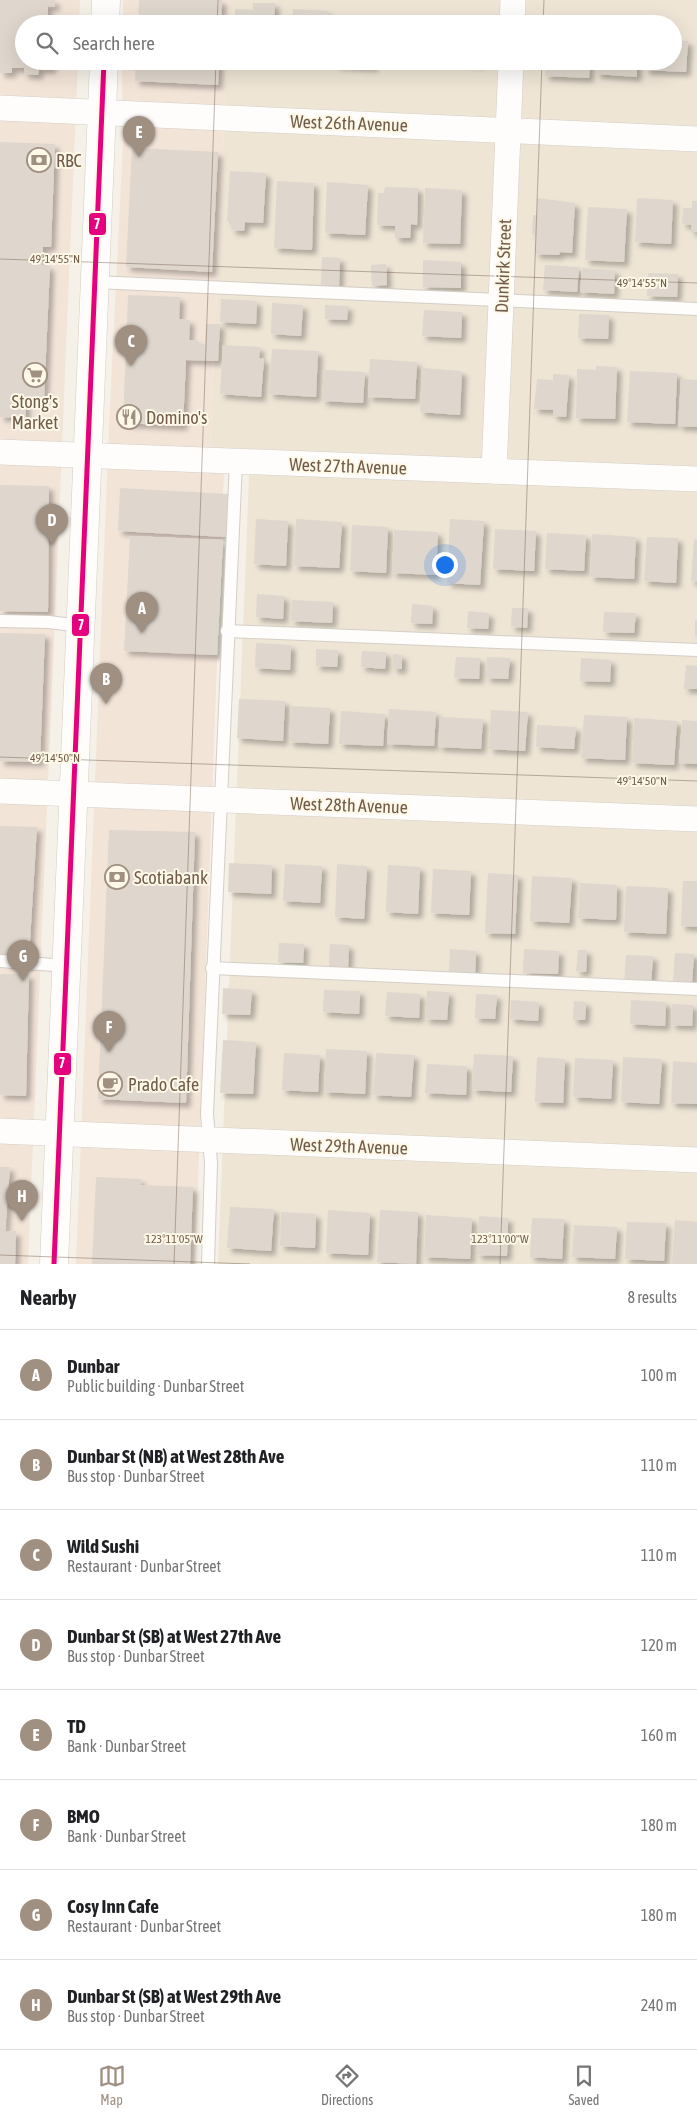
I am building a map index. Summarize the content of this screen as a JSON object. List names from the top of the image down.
{
  "streets": {
    "street": [
      "West 26th Avenue",
      "Dunkirk Street",
      "West 27th Avenue",
      "West 28th Avenue",
      "West 29th Avenue"
    ]
  },
  "crossings": [
    ["West 26th Avenue", "Dunkirk Street"],
    ["Dunkirk Street", "West 27th Avenue"]
  ],
  "places": {
    "bank": ["RBC", "Scotiabank"],
    "supermarket": ["Stong's Market"],
    "restaurant": ["Domino's"],
    "cafe": ["Prado Cafe"]
  },
  "lines": ["transit line 7"],
  "page": {
    "search": "Search here",
    "pins": [
      "E",
      "C",
      "D",
      "A",
      "B",
      "G",
      "F",
      "H"
    ],
    "heading": ["Nearby", "8 results"],
    "list": [
      {
        "mark": "A",
        "name": "Dunbar",
        "note": "Public building · Dunbar Street",
        "value": "100 m"
      },
      {
        "mark": "B",
        "name": "Dunbar St (NB) at West 28th Ave",
        "note": "Bus stop · Dunbar Street",
        "value": "110 m"
      },
      {
        "mark": "C",
        "name": "Wild Sushi",
        "note": "Restaurant · Dunbar Street",
        "value": "110 m"
      },
      {
        "mark": "D",
        "name": "Dunbar St (SB) at West 27th Ave",
        "note": "Bus stop · Dunbar Street",
        "value": "120 m"
      },
      {
        "mark": "E",
        "name": "TD",
        "note": "Bank · Dunbar Street",
        "value": "160 m"
      },
      {
        "mark": "F",
        "name": "BMO",
        "note": "Bank · Dunbar Street",
        "value": "180 m"
      },
      {
        "mark": "G",
        "name": "Cosy Inn Cafe",
        "note": "Restaurant · Dunbar Street",
        "value": "180 m"
      },
      {
        "mark": "H",
        "name": "Dunbar St (SB) at West 29th Ave",
        "note": "Bus stop · Dunbar Street",
        "value": "240 m"
      }
    ],
    "nav": ["Map", "Directions", "Saved"]
  },
  "coordinates": [
    "49°14'55\"N",
    "49°14'50\"N",
    "123°11'05\"W",
    "123°11'00\"W"
  ]
}
